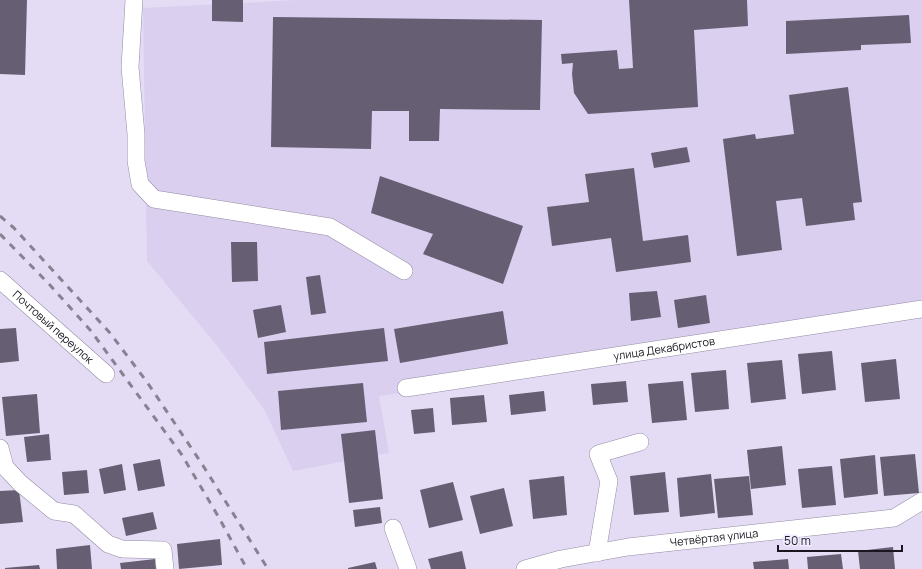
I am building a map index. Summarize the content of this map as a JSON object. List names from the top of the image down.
{
  "streets": {
    "street": ["Почтовый переулок", "улица Декабристов", "Четвёртая улица"]
  },
  "scale_bar": "50 m"
}
